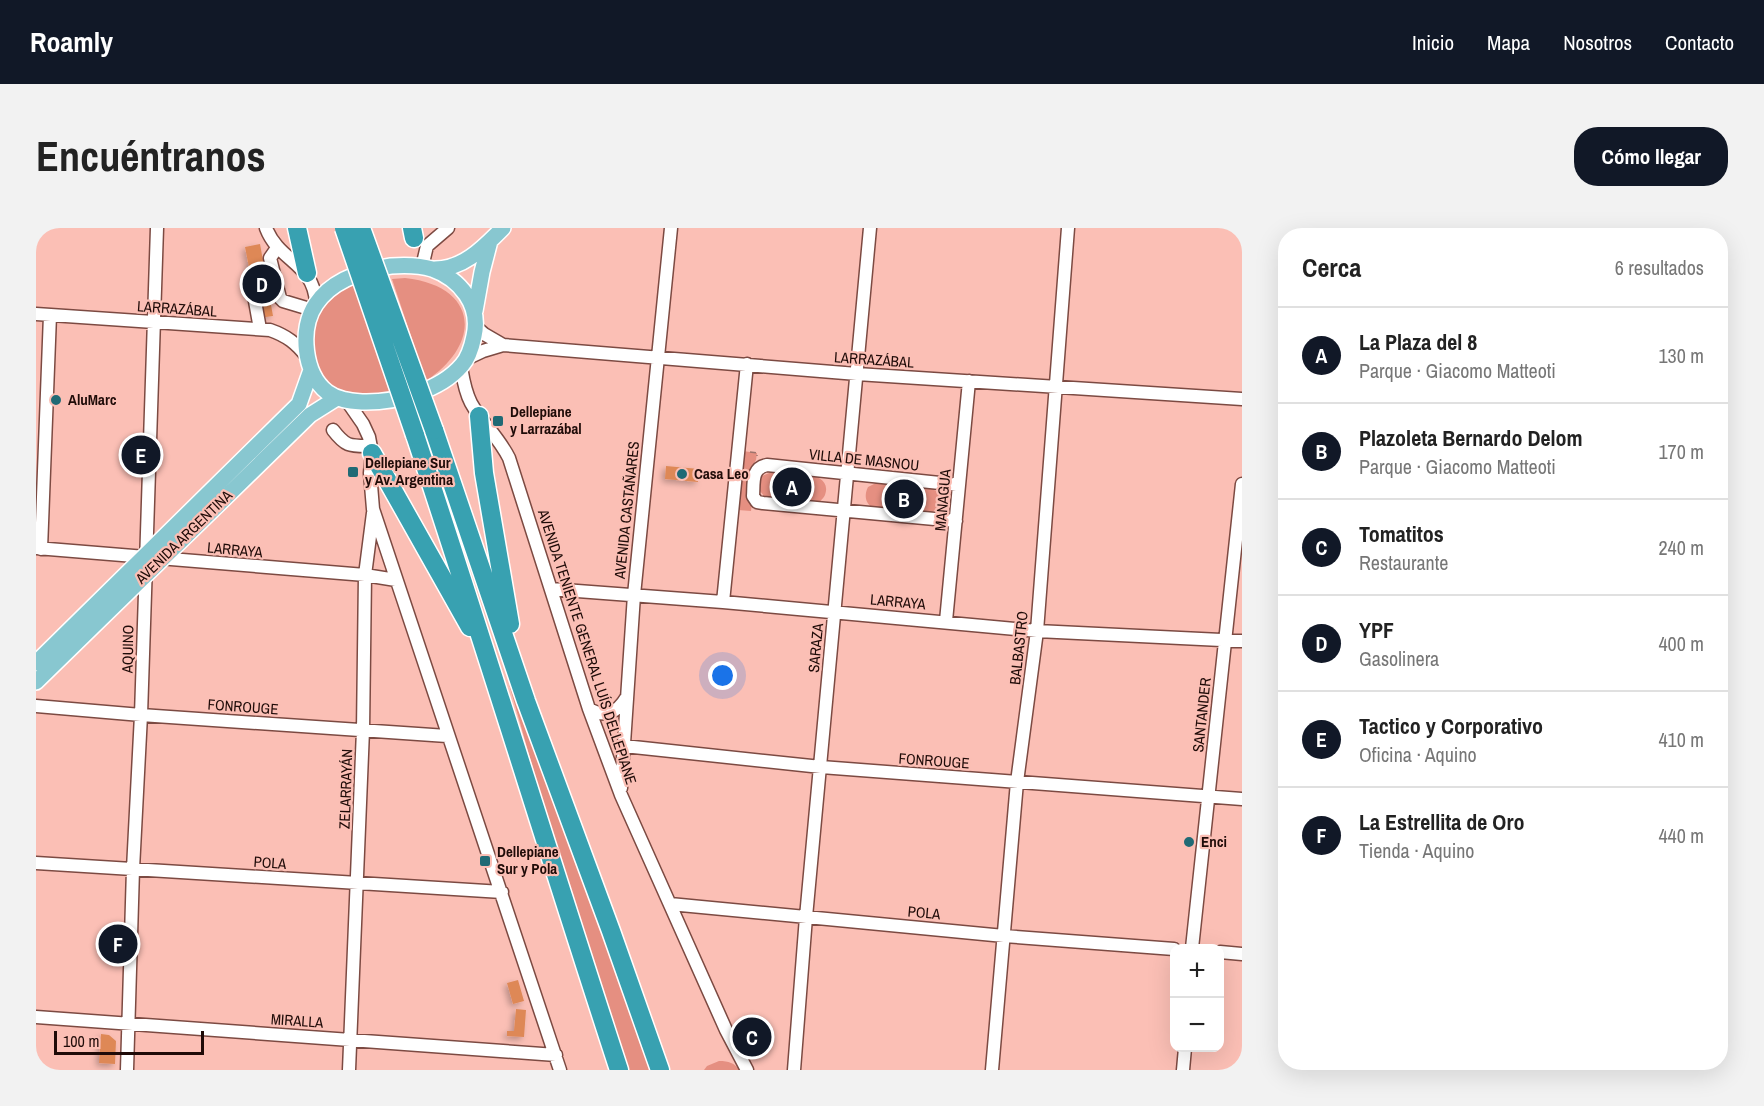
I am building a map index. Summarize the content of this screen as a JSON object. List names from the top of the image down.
{
  "streets": {
    "main road": ["AVENIDA ARGENTINA"],
    "street": [
      "LARRAZÁBAL",
      "VILLA DE MASNOU",
      "MANAGUA",
      "AVENIDA CASTAÑARES",
      "LARRAYA",
      "AVENIDA TENIENTE GENERAL LUÍS DELLEPIANE",
      "SARAZA",
      "BALBASTRO",
      "AQUINO",
      "FONROUGE",
      "SANTANDER",
      "ZELARRAYÁN",
      "POLA",
      "MIRALLA"
    ]
  },
  "crossings": [
    ["LARRAZÁBAL", "MANAGUA"],
    ["LARRAZÁBAL", "AVENIDA CASTAÑARES"],
    ["LARRAZÁBAL", "AVENIDA ARGENTINA"],
    ["LARRAZÁBAL", "AVENIDA TENIENTE GENERAL LUÍS DELLEPIANE"],
    ["LARRAZÁBAL", "SARAZA"],
    ["LARRAZÁBAL", "BALBASTRO"],
    ["LARRAZÁBAL", "AQUINO"],
    ["VILLA DE MASNOU", "MANAGUA"],
    ["VILLA DE MASNOU", "SARAZA"],
    ["MANAGUA", "LARRAYA"],
    ["AVENIDA CASTAÑARES", "LARRAYA"],
    ["AVENIDA CASTAÑARES", "AVENIDA TENIENTE GENERAL LUÍS DELLEPIANE"],
    ["AVENIDA CASTAÑARES", "FONROUGE"],
    ["AVENIDA ARGENTINA", "LARRAYA"],
    ["AVENIDA ARGENTINA", "AVENIDA TENIENTE GENERAL LUÍS DELLEPIANE"],
    ["AVENIDA ARGENTINA", "AQUINO"],
    ["LARRAYA", "AVENIDA TENIENTE GENERAL LUÍS DELLEPIANE"],
    ["LARRAYA", "SARAZA"],
    ["LARRAYA", "BALBASTRO"],
    ["LARRAYA", "AQUINO"],
    ["LARRAYA", "SANTANDER"],
    ["LARRAYA", "ZELARRAYÁN"],
    ["AVENIDA TENIENTE GENERAL LUÍS DELLEPIANE", "POLA"],
    ["SARAZA", "FONROUGE"],
    ["SARAZA", "POLA"],
    ["BALBASTRO", "FONROUGE"],
    ["BALBASTRO", "POLA"],
    ["AQUINO", "FONROUGE"],
    ["AQUINO", "POLA"],
    ["AQUINO", "MIRALLA"],
    ["FONROUGE", "SANTANDER"],
    ["FONROUGE", "ZELARRAYÁN"],
    ["ZELARRAYÁN", "POLA"],
    ["ZELARRAYÁN", "MIRALLA"]
  ],
  "places": {
    "other": ["AluMarc", "Casa Leo", "Enci"],
    "transit": ["Dellepiane y Larrazábal", "Dellepiane Sur y Av. Argentina", "Dellepiane Sur y Pola"]
  },
  "scale_bar": "100 m",
  "page": {
    "header": "Roamly",
    "nav": [
      "Inicio",
      "Mapa",
      "Nosotros",
      "Contacto"
    ],
    "buttons": "Cómo llegar",
    "title": "Encuéntranos",
    "heading": ["Cerca", "6 resultados"],
    "pins": [
      "D",
      "E",
      "A",
      "B",
      "F",
      "C"
    ],
    "list": [
      {
        "mark": "A",
        "name": "La Plaza del 8",
        "note": "Parque · Giacomo Matteoti",
        "value": "130 m"
      },
      {
        "mark": "B",
        "name": "Plazoleta Bernardo Delom",
        "note": "Parque · Giacomo Matteoti",
        "value": "170 m"
      },
      {
        "mark": "C",
        "name": "Tomatitos",
        "note": "Restaurante",
        "value": "240 m"
      },
      {
        "mark": "D",
        "name": "YPF",
        "note": "Gasolinera",
        "value": "400 m"
      },
      {
        "mark": "E",
        "name": "Tactico y Corporativo",
        "note": "Oficina · Aquino",
        "value": "410 m"
      },
      {
        "mark": "F",
        "name": "La Estrellita de Oro",
        "note": "Tienda · Aquino",
        "value": "440 m"
      }
    ],
    "map_buttons": ["+", "−"],
    "scale": "100 m"
  }
}
